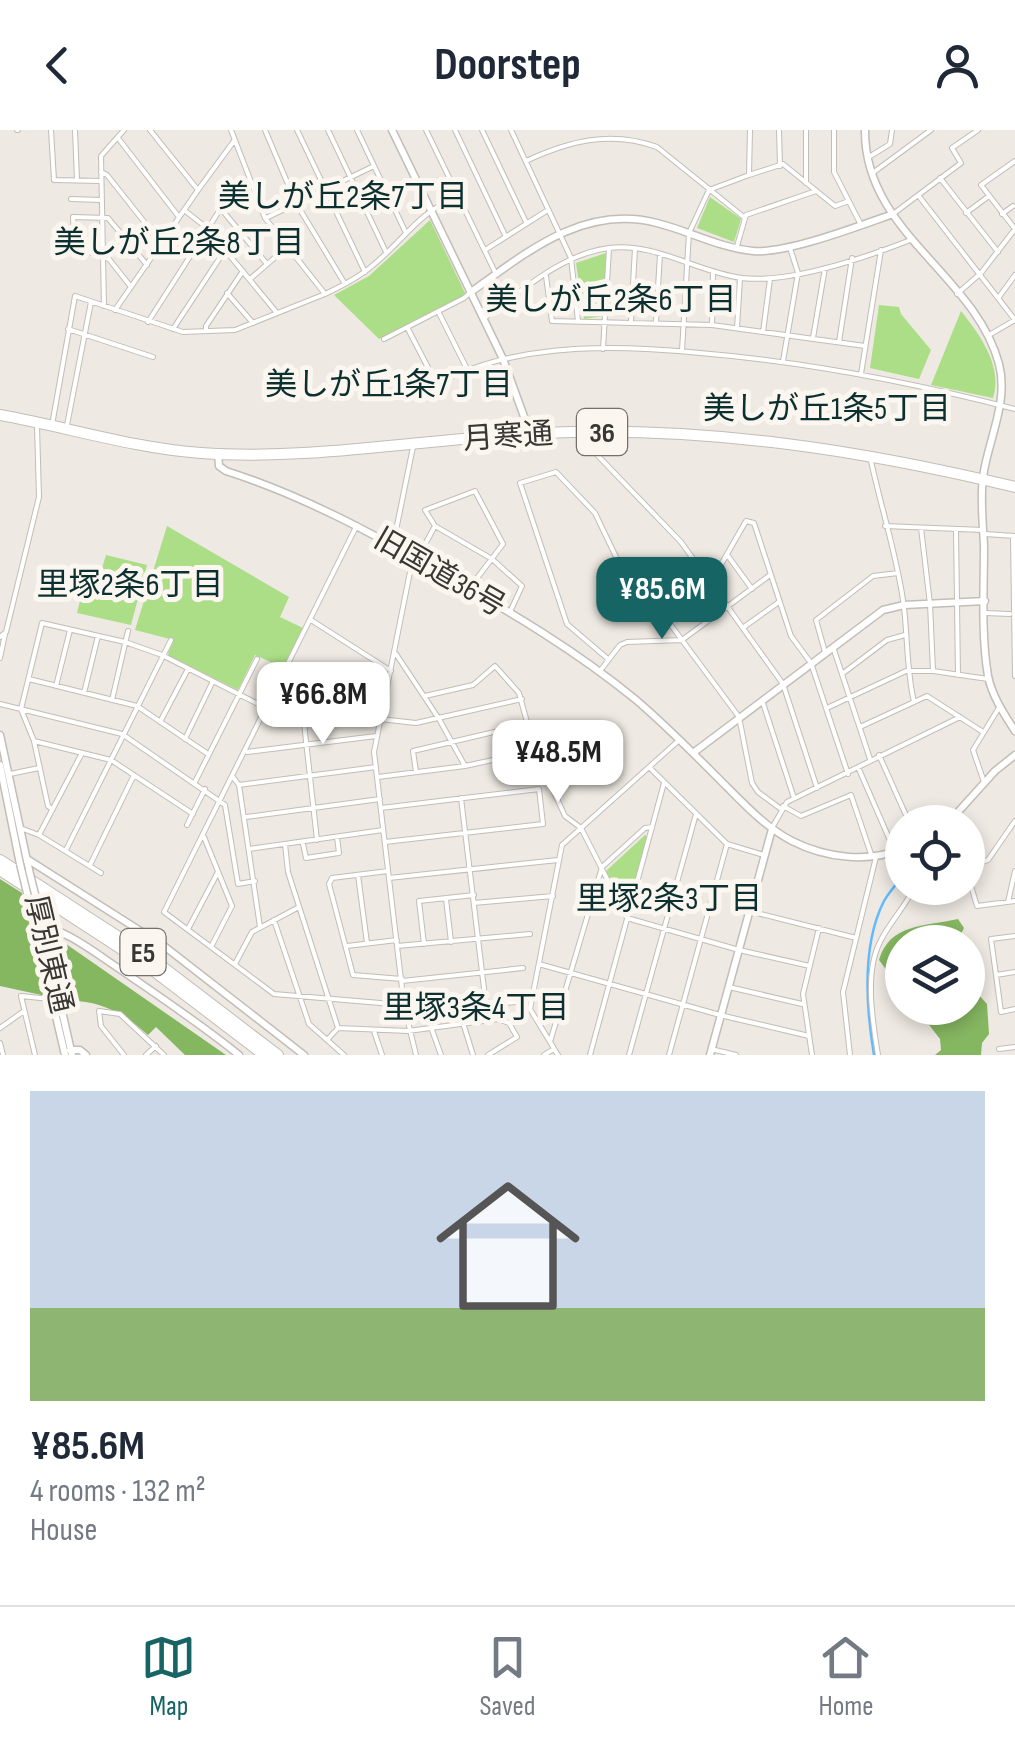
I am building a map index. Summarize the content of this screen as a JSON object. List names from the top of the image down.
{
  "streets": {
    "highway": ["36", "月寒通", "E5"],
    "street": ["旧国道36号", "厚別東通"]
  },
  "crossings": [
    ["月寒通", "旧国道36号"]
  ],
  "districts": [
    "美しが丘2条7丁目",
    "美しが丘2条8丁目",
    "美しが丘2条6丁目",
    "美しが丘1条7丁目",
    "美しが丘1条5丁目",
    "里塚2条6丁目",
    "里塚2条3丁目",
    "里塚3条4丁目"
  ],
  "page": {
    "header": "Doorstep",
    "price": ["¥85.6M", "¥66.8M", "¥48.5M"],
    "list": [
      {
        "name": "¥85.6M",
        "note": "4 rooms · 132 m² · House"
      }
    ],
    "tabs": ["Map", "Saved", "Home"]
  }
}
